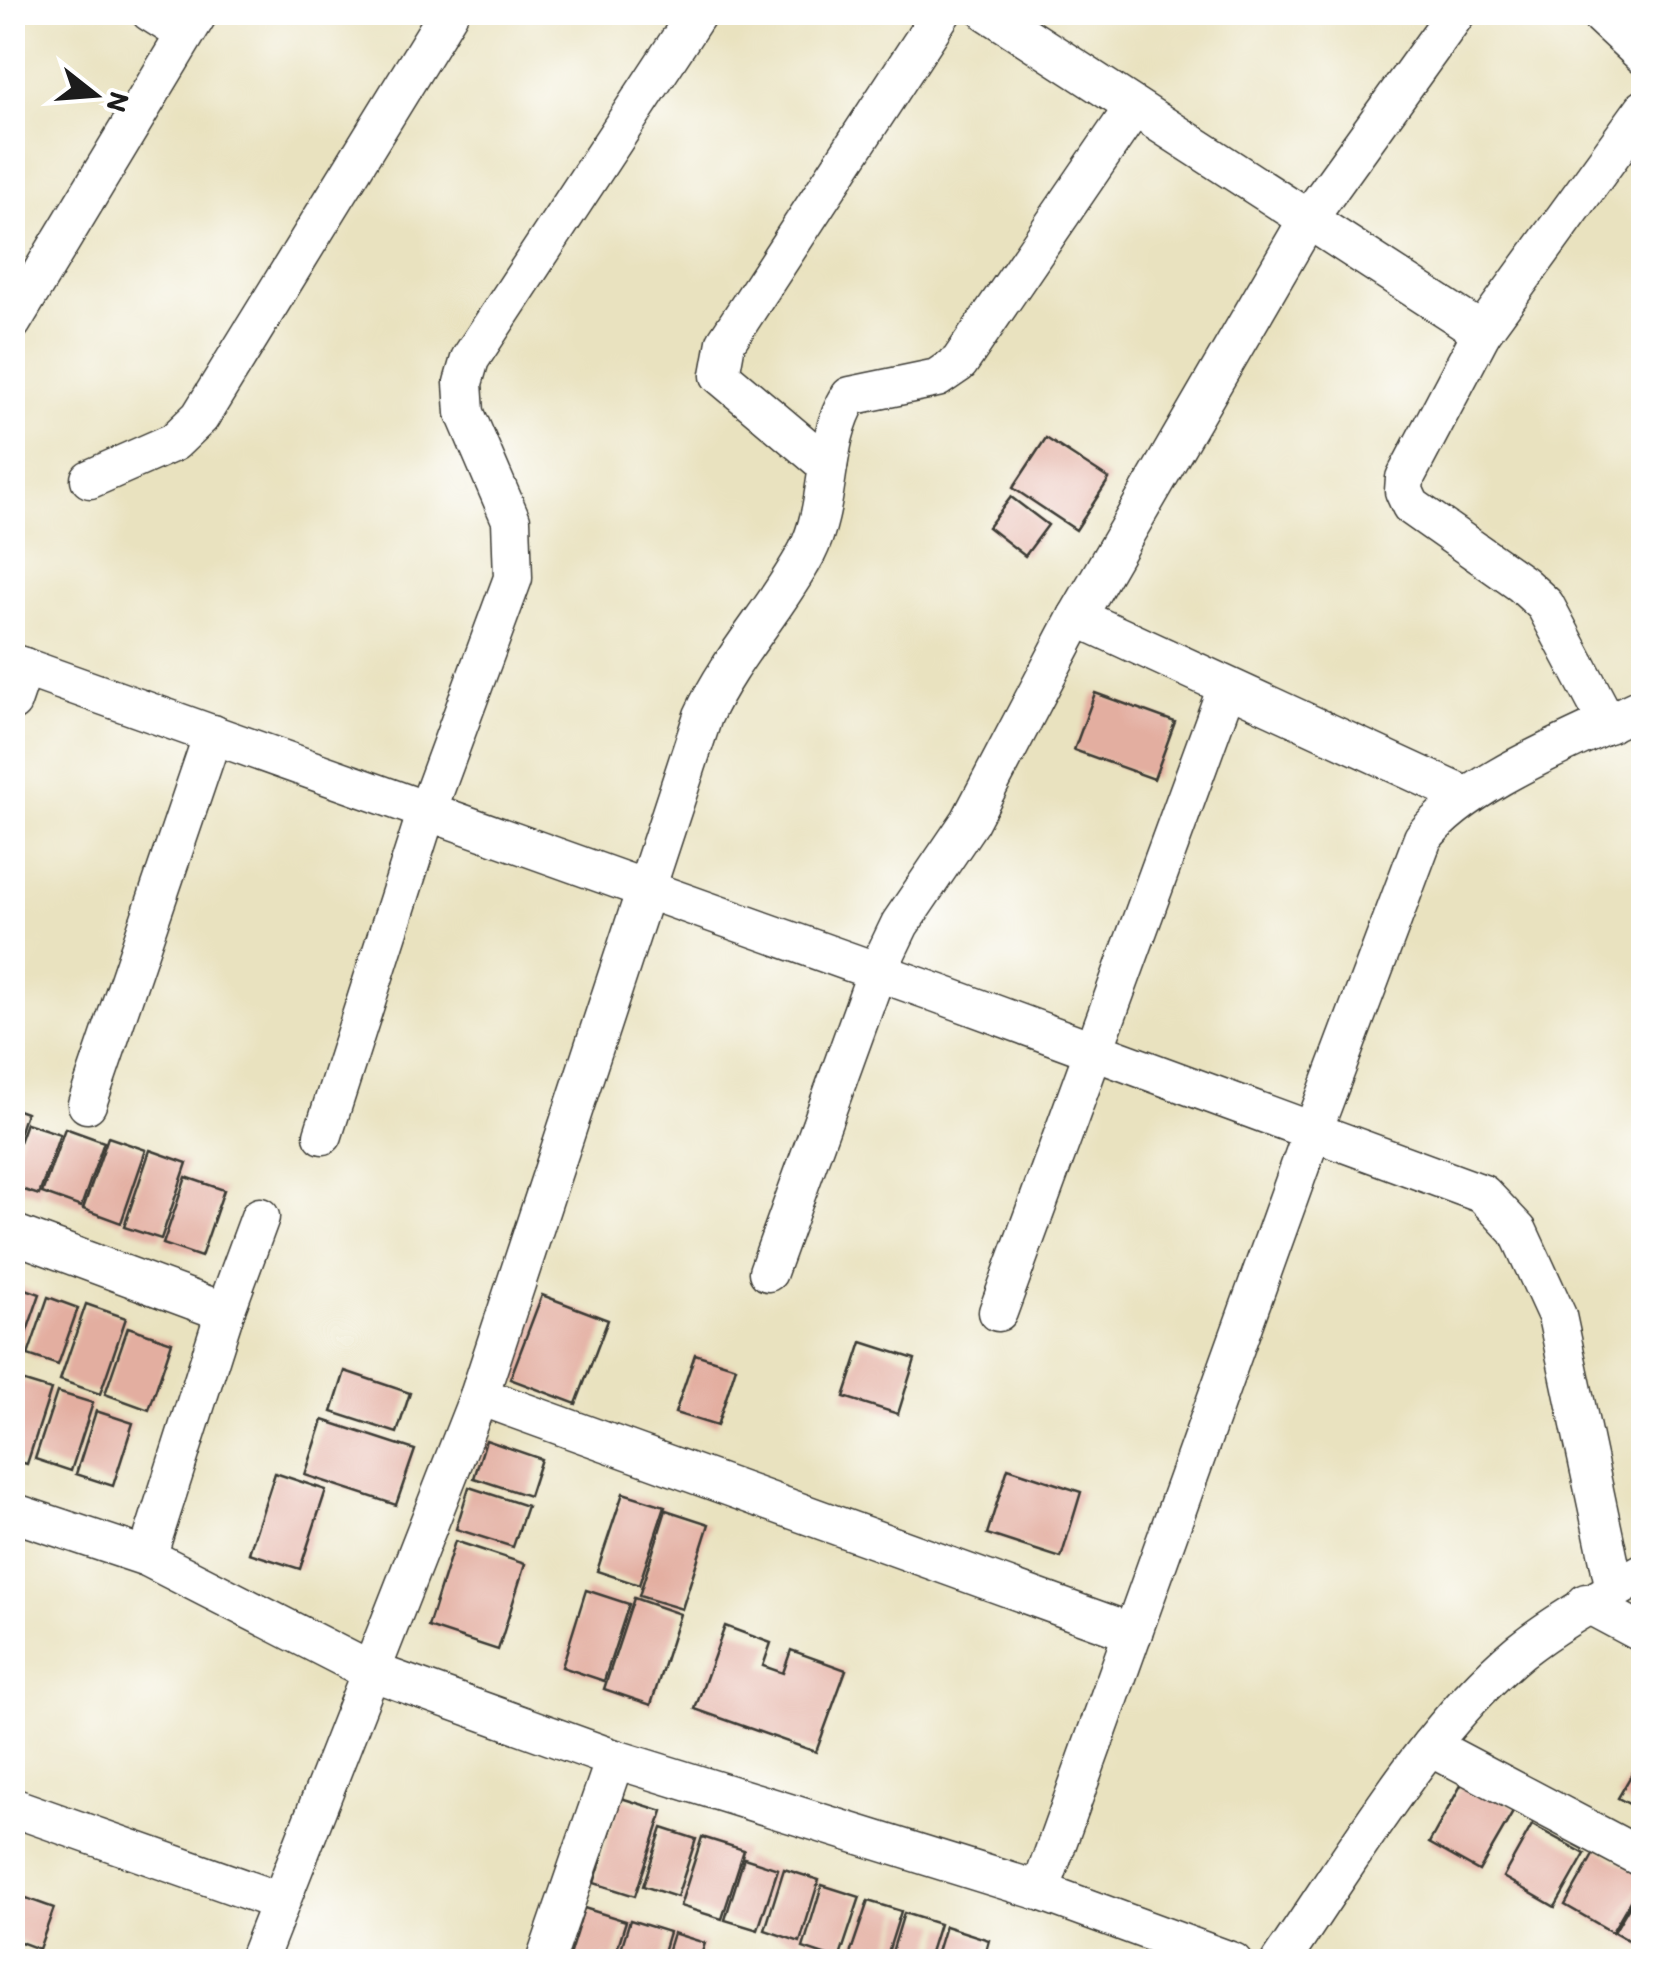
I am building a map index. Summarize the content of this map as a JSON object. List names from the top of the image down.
{
  "north": "right"
}
